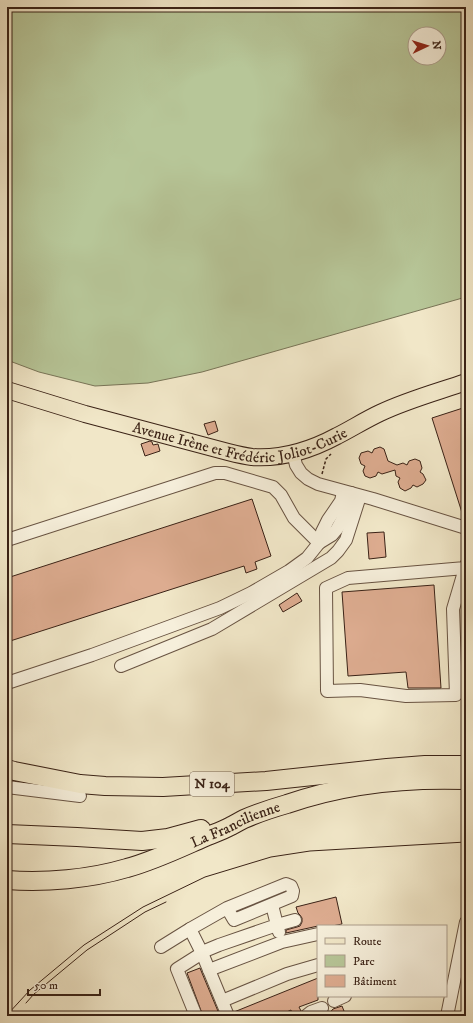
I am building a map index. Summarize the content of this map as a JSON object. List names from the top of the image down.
{
  "streets": {
    "highway": ["N 104", "La Francilienne"],
    "main road": ["Avenue Irène et Frédéric Joliot-Curie"]
  },
  "legend": ["Route", "Parc", "Bâtiment"],
  "scale_bar": "50 m",
  "north": "right"
}
